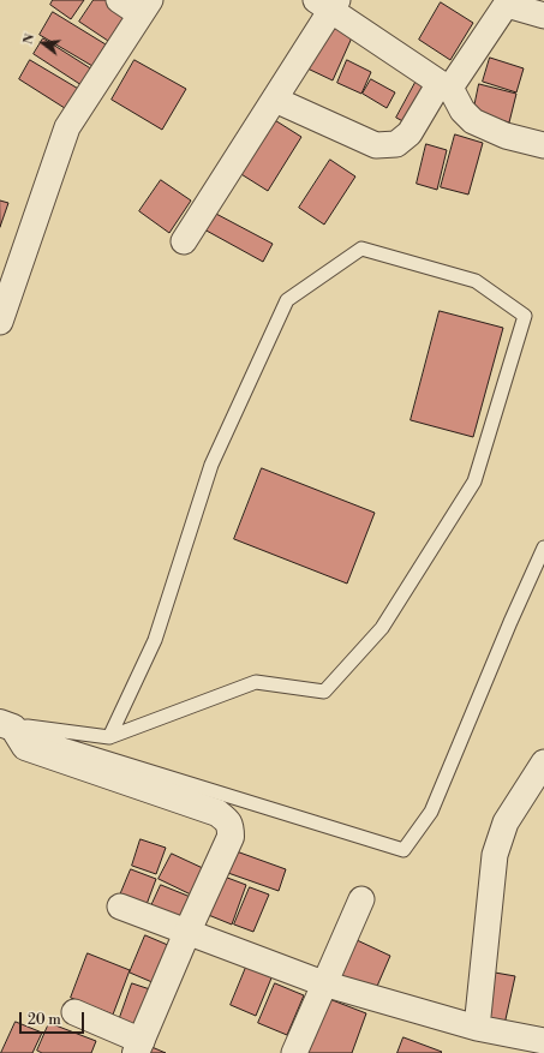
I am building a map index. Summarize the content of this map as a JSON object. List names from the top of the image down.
{
  "scale_bar": "20 m",
  "north": "left"
}
